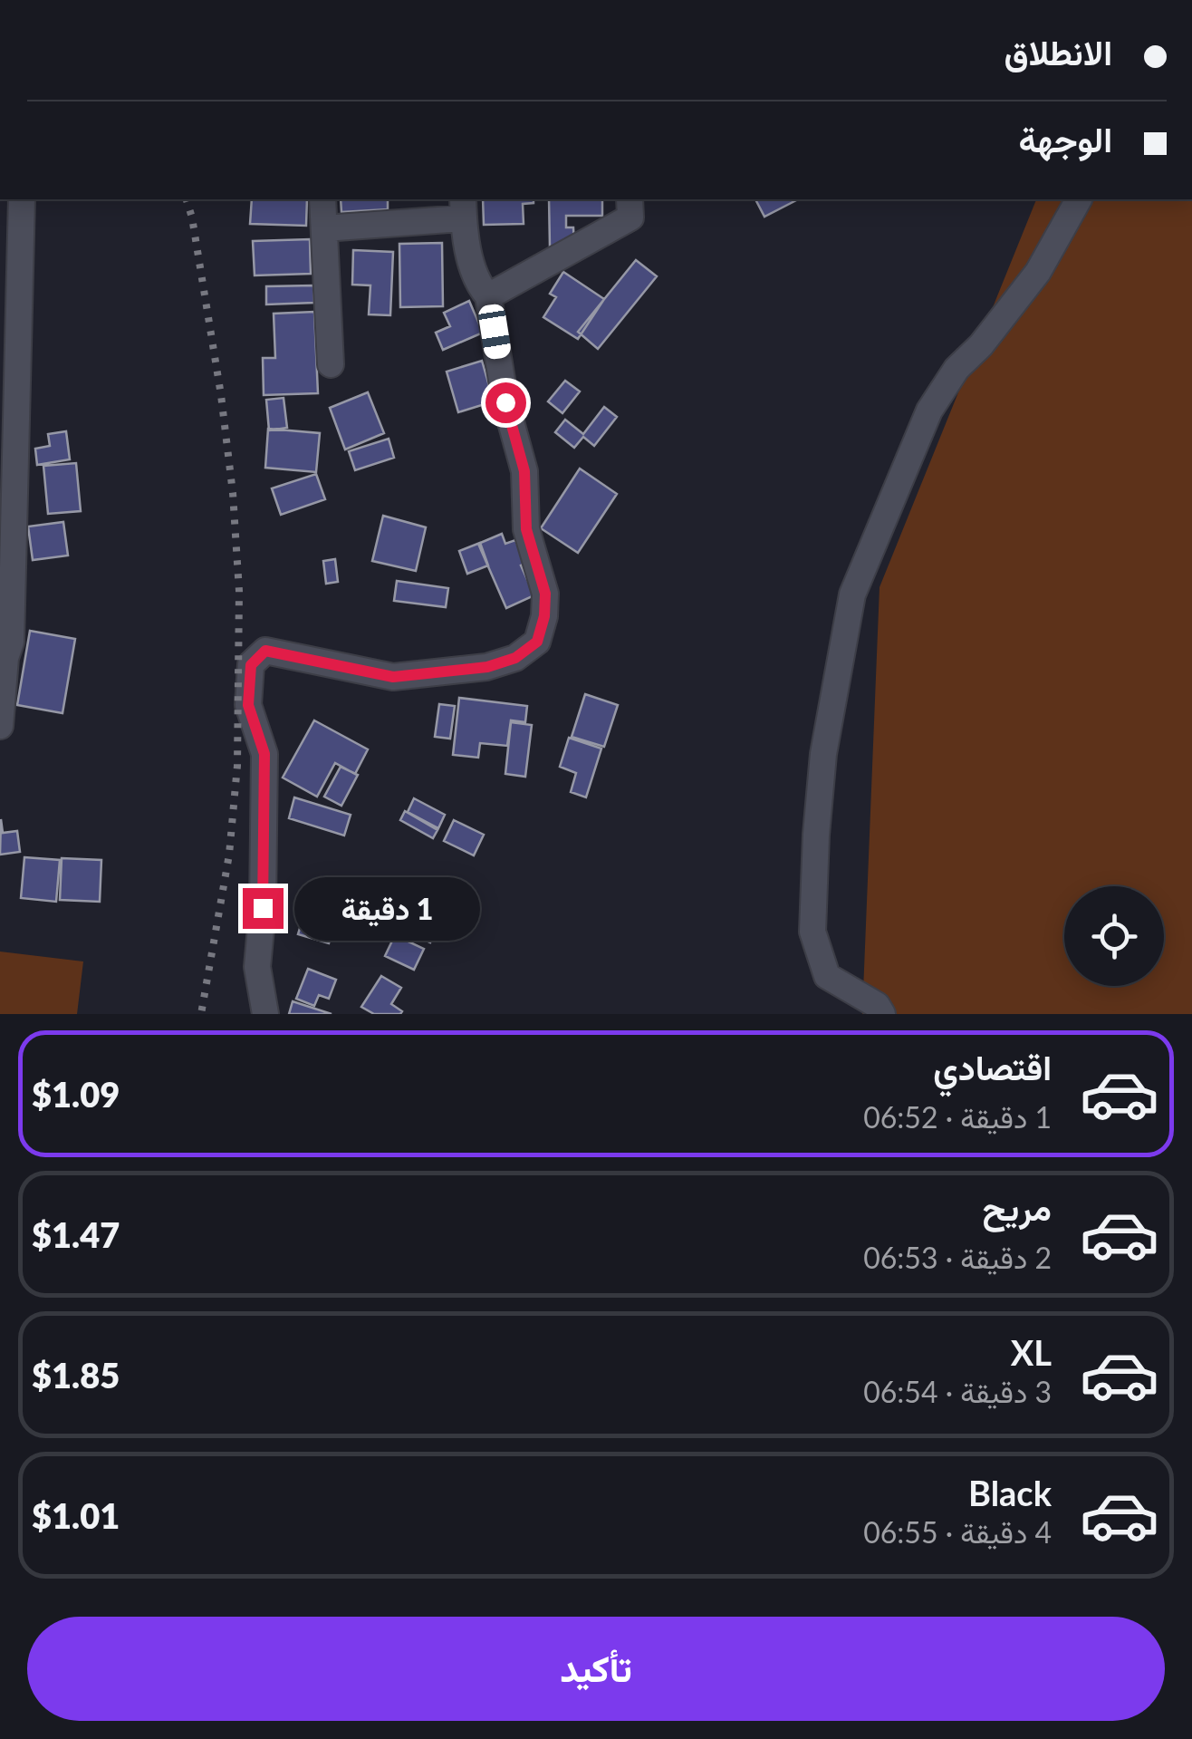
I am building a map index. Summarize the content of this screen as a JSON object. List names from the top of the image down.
{
  "page": {
    "banner": ["الانطلاق", "الوجهة"],
    "bubble": "1 دقيقة",
    "list": [
      {
        "name": "اقتصادي",
        "note": "1 دقيقة · 06:52",
        "value": "$1.09"
      },
      {
        "name": "مريح",
        "note": "2 دقيقة · 06:53",
        "value": "$1.47"
      },
      {
        "name": "XL",
        "note": "3 دقيقة · 06:54",
        "value": "$1.85"
      },
      {
        "name": "Black",
        "note": "4 دقيقة · 06:55",
        "value": "$1.01"
      }
    ],
    "buttons": "تأكيد"
  }
}
